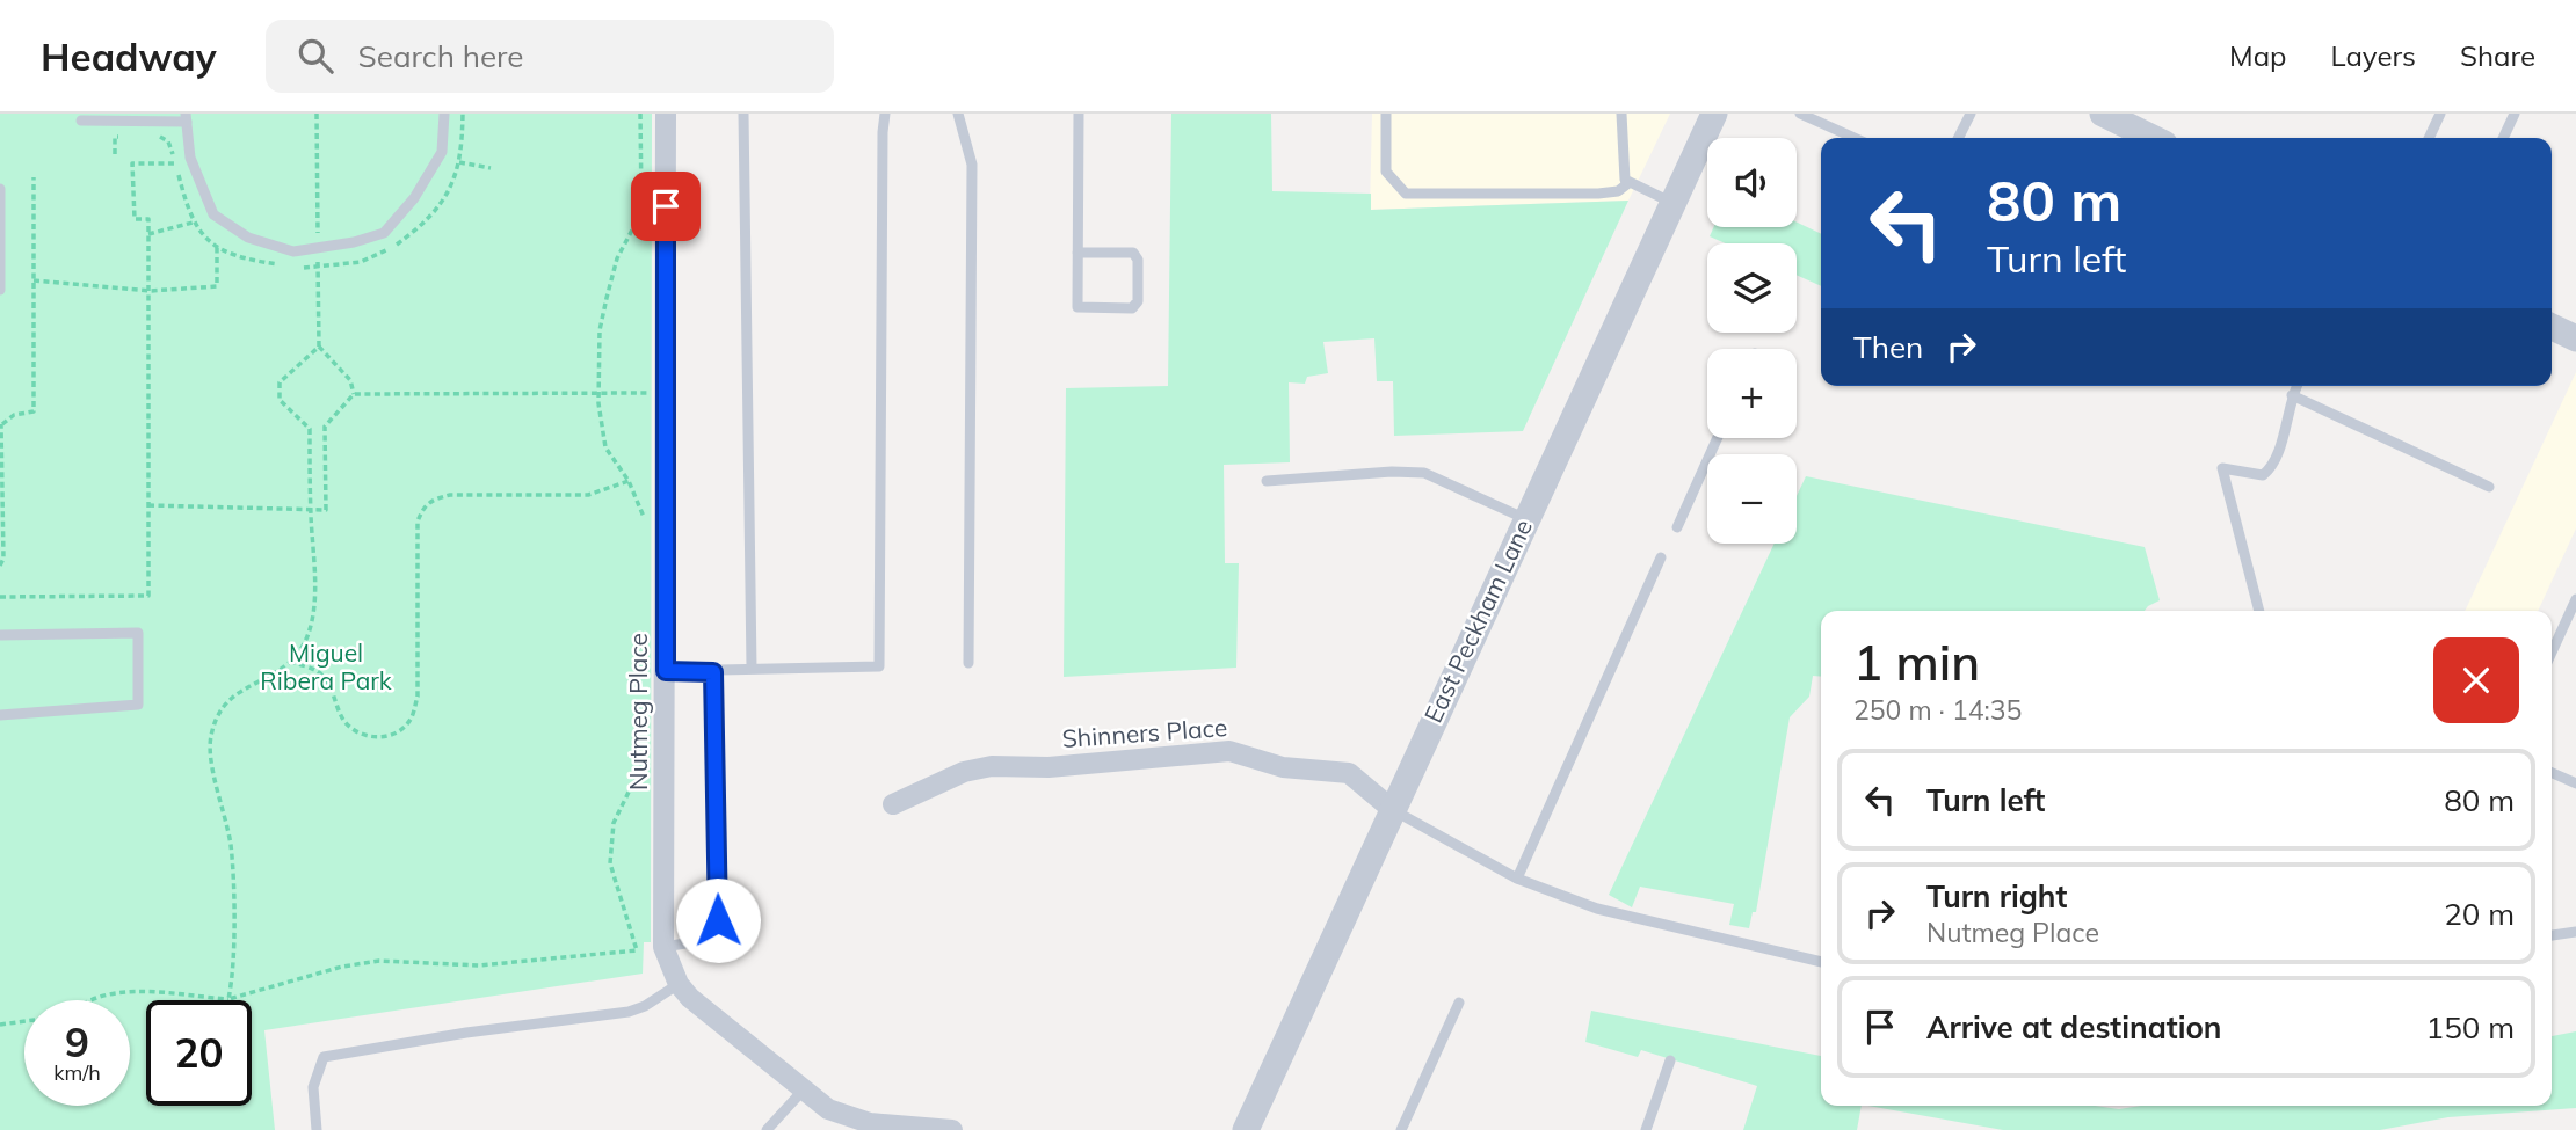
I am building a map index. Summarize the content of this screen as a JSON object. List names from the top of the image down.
{
  "streets": {
    "street": ["East Peckham Lane", "Nutmeg Place", "Shinners Place"]
  },
  "crossings": [
    ["East Peckham Lane", "Shinners Place"]
  ],
  "parks": ["Miguel Ribera Park"],
  "page": {
    "header": "Headway",
    "search": "Search here",
    "nav": ["Map", "Layers", "Share"],
    "map_buttons": ["+", "−"],
    "turn": ["80 m", "Turn left"],
    "then": "Then",
    "heading": ["1 min", "250 m · 14:35"],
    "list": [
      {
        "name": "Turn left",
        "value": "80 m"
      },
      {
        "name": "Turn right",
        "note": "Nutmeg Place",
        "value": "20 m"
      },
      {
        "name": "Arrive at destination",
        "value": "150 m"
      }
    ],
    "speed": "9 km/h",
    "limit": "20"
  }
}
